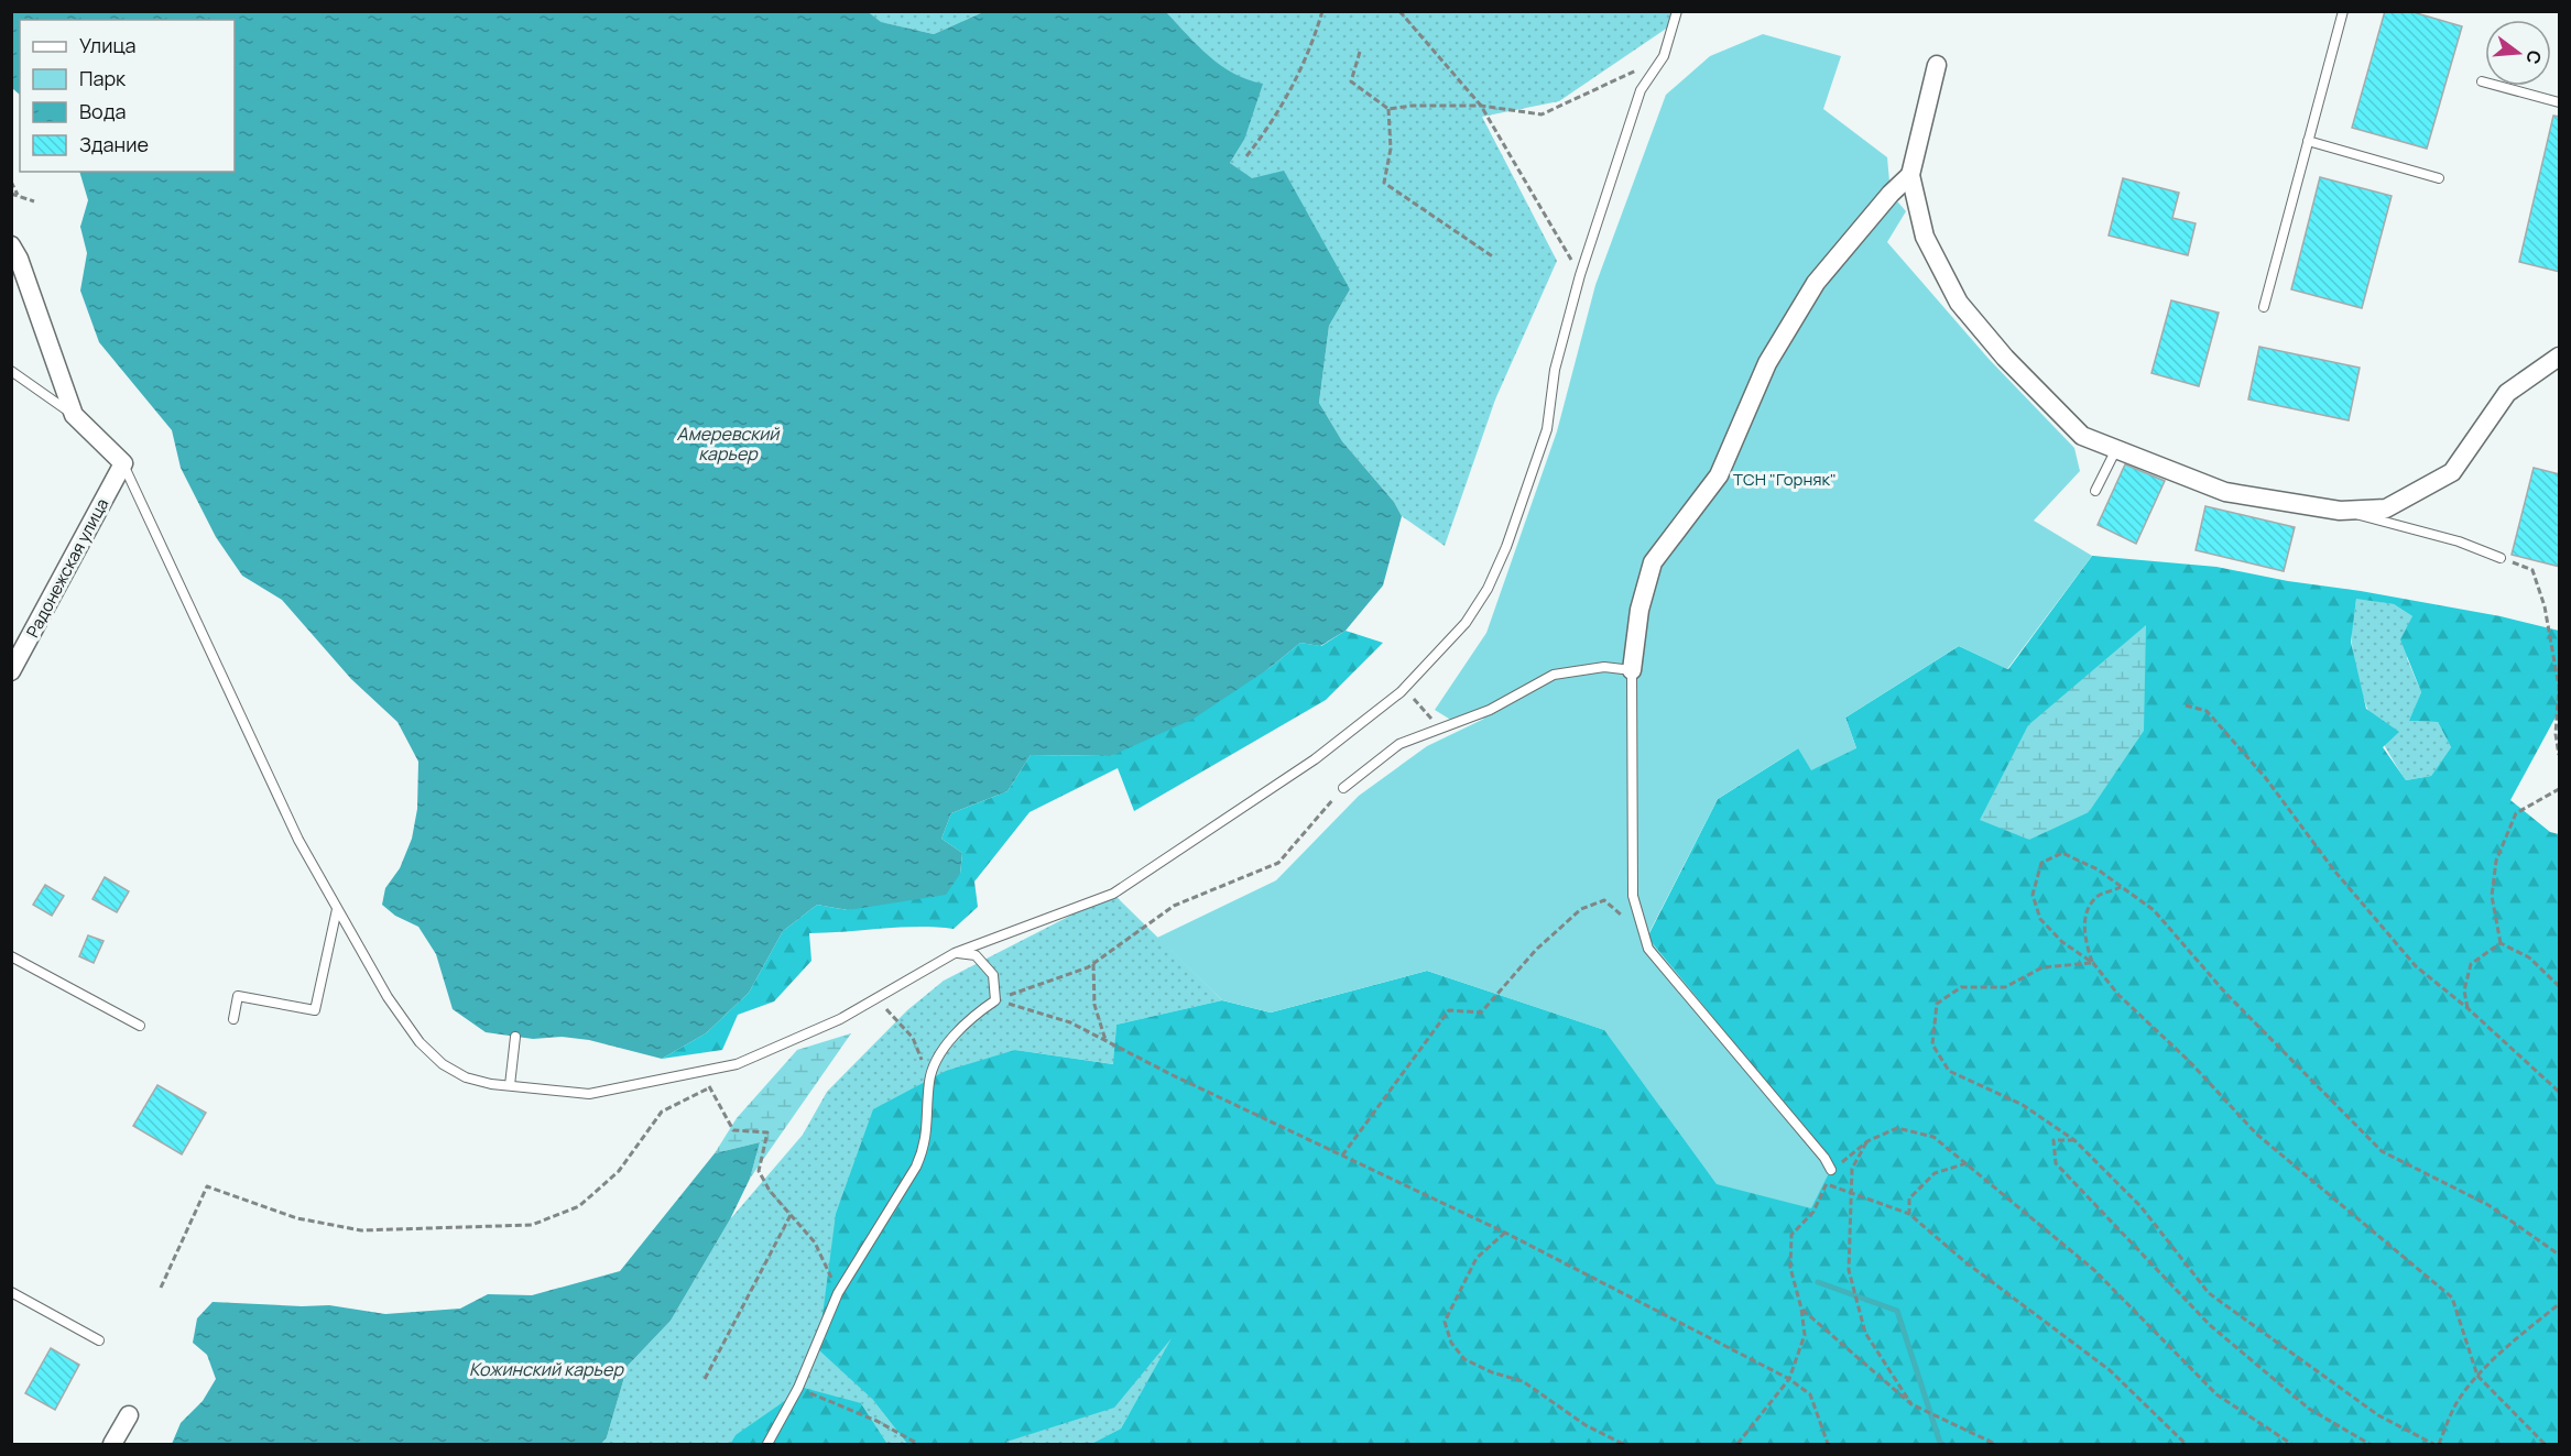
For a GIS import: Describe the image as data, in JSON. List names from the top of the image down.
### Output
{
  "streets": {
    "street": ["Радонежская улица"]
  },
  "water": ["Амеревский карьер", "Кожинский карьер"],
  "parks": ["ТСН \"Горняк\""],
  "legend": [
    "Улица",
    "Парк",
    "Вода",
    "Здание"
  ],
  "north": "right"
}
